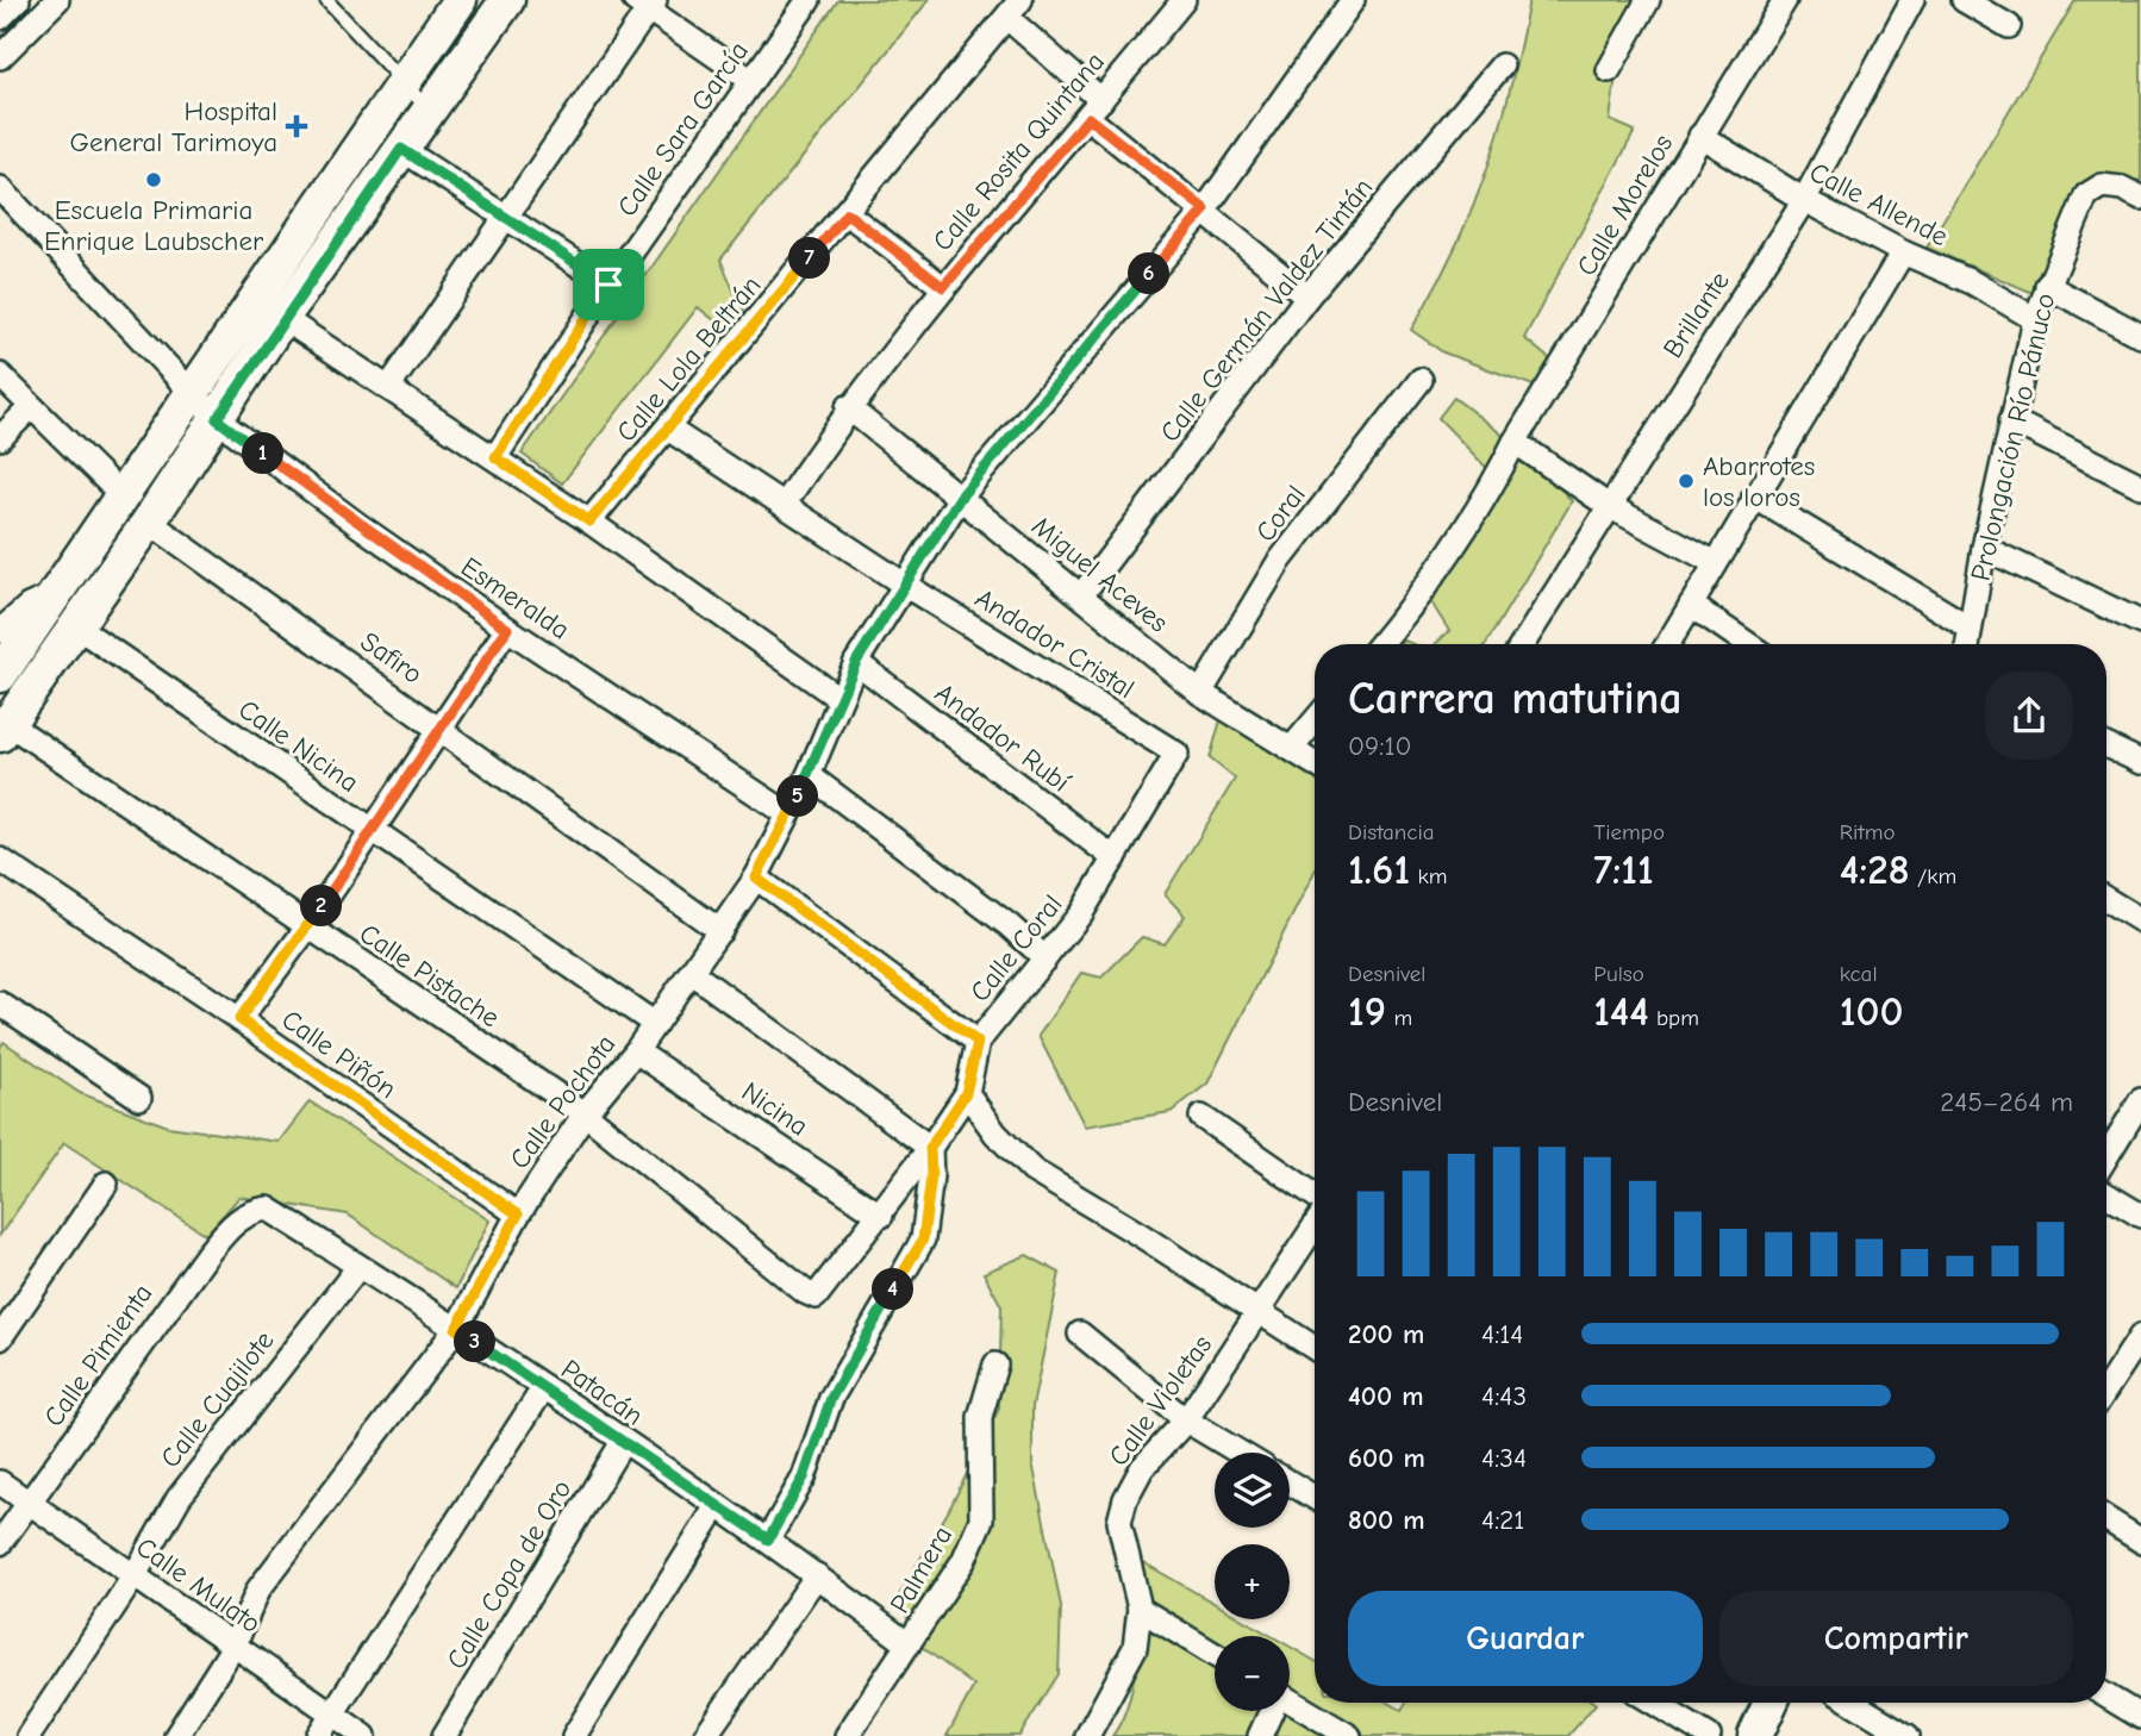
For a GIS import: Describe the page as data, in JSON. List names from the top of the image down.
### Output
{
  "streets": {
    "street": [
      "Calle Sara García",
      "Calle Rosita Quintana",
      "Calle Allende",
      "Calle Morelos",
      "Calle Germán Valdez Tintán",
      "Brillante",
      "Calle Lola Beltrán",
      "Prolongación Río Pánuco",
      "Coral",
      "Miguel Aceves",
      "Esmeralda",
      "Andador Cristal",
      "Safiro",
      "Andador Rubí",
      "Calle Nicina",
      "Calle Coral",
      "Calle Pistache",
      "Calle Piñón",
      "Calle Pochota",
      "Nicina",
      "Calle Pimienta",
      "Patacán",
      "Calle Cuajilote",
      "Calle Violetas",
      "Palmera",
      "Calle Copa de Oro",
      "Calle Mulato"
    ]
  },
  "crossings": [
    ["Calle Rosita Quintana", "Miguel Aceves"],
    ["Calle Rosita Quintana", "Andador Cristal"],
    ["Calle Allende", "Calle Morelos"],
    ["Calle Allende", "Brillante"],
    ["Calle Allende", "Prolongación Río Pánuco"],
    ["Calle Germán Valdez Tintán", "Miguel Aceves"],
    ["Calle Lola Beltrán", "Andador Cristal"],
    ["Coral", "Miguel Aceves"],
    ["Miguel Aceves", "Calle Pochota"],
    ["Esmeralda", "Calle Pochota"],
    ["Andador Cristal", "Calle Coral"],
    ["Andador Cristal", "Calle Pochota"],
    ["Safiro", "Calle Pochota"],
    ["Andador Rubí", "Calle Coral"],
    ["Andador Rubí", "Calle Pochota"],
    ["Calle Nicina", "Calle Pochota"],
    ["Calle Coral", "Calle Pistache"],
    ["Calle Coral", "Nicina"],
    ["Calle Pistache", "Calle Pochota"],
    ["Calle Piñón", "Calle Pochota"],
    ["Calle Pochota", "Nicina"],
    ["Calle Pochota", "Patacán"],
    ["Calle Pochota", "Calle Mulato"],
    ["Calle Pimienta", "Patacán"],
    ["Calle Pimienta", "Calle Mulato"],
    ["Patacán", "Calle Cuajilote"],
    ["Patacán", "Palmera"],
    ["Patacán", "Calle Copa de Oro"],
    ["Calle Cuajilote", "Calle Mulato"]
  ],
  "places": {
    "health": ["Hospital General Tarimoya"],
    "other": ["Escuela Primaria Enrique Laubscher", "Abarrotes los loros"]
  },
  "page": {
    "pins": [
      "7",
      "6",
      "1",
      "5",
      "2",
      "4",
      "3"
    ],
    "heading": ["Carrera matutina", "09:10"],
    "stats": [
      ["Distancia", "1.61 km"],
      ["Tiempo", "7:11"],
      ["Ritmo", "4:28 /km"],
      ["Desnivel", "19 m"],
      ["Pulso", "144 bpm"],
      ["kcal", "100"]
    ],
    "chart": ["Desnivel", "245–264 m"],
    "list": [
      {
        "name": "200 m",
        "note": "4:14"
      },
      {
        "name": "400 m",
        "note": "4:43"
      },
      {
        "name": "600 m",
        "note": "4:34"
      },
      {
        "name": "800 m",
        "note": "4:21"
      }
    ],
    "map_buttons": ["+", "−"],
    "buttons": ["Guardar", "Compartir"]
  }
}
